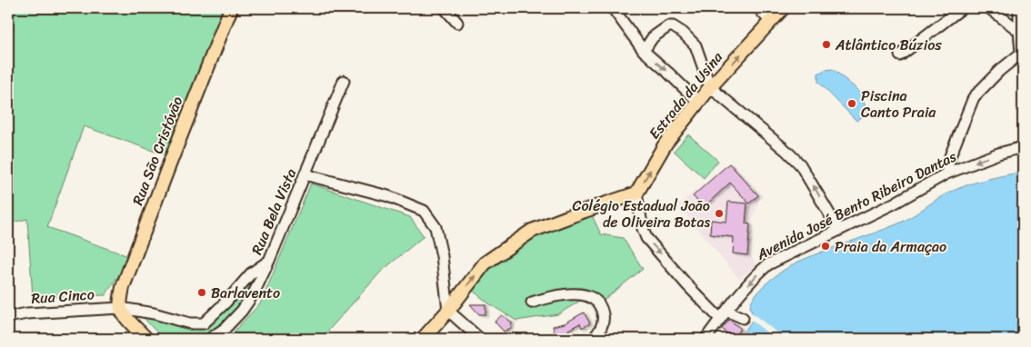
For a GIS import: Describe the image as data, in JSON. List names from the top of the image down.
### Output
{
  "streets": {
    "main road": ["Estrada da Usina", "Rua São Cristóvão"],
    "street": ["Avenida José Bento Ribeiro Dantas", "Rua Bela Vista", "Rua Cinco"]
  },
  "crossings": [
    ["Rua São Cristóvão", "Rua Cinco"],
    ["Rua Bela Vista", "Rua Cinco"]
  ],
  "one_way": ["Estrada da Usina", "Avenida José Bento Ribeiro Dantas"],
  "places": [
    "Atlântico Búzios",
    "Piscina Canto Praia",
    "Colégio Estadual João de Oliveira Botas",
    "Praia da Armaçao",
    "Barlavento"
  ]
}
